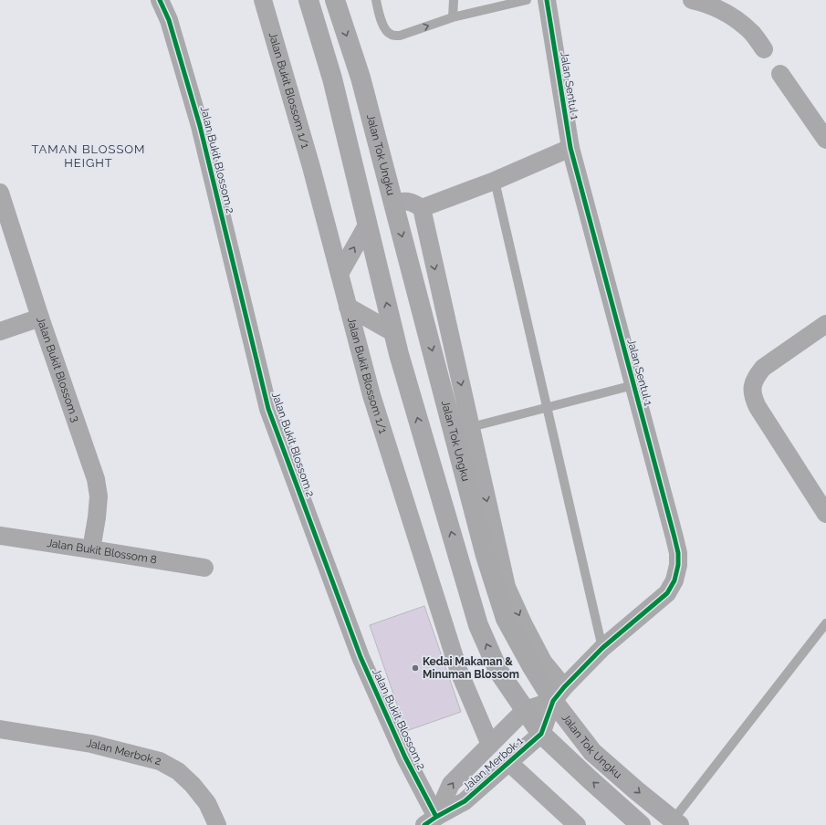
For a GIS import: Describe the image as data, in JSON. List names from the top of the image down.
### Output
{
  "streets": {
    "main road": ["Jalan Tok Ungku"],
    "street": [
      "Jalan Sentul 1",
      "Jalan Bukit Blossom 1/1",
      "Jalan Bukit Blossom 2",
      "Jalan Bukit Blossom 3",
      "Jalan Bukit Blossom 8",
      "Jalan Merbok 2",
      "Jalan Merbok 1"
    ]
  },
  "crossings": [
    ["Jalan Sentul 1", "Jalan Tok Ungku"],
    ["Jalan Sentul 1", "Jalan Merbok 1"],
    ["Jalan Bukit Blossom 1/1", "Jalan Merbok 1"],
    ["Jalan Tok Ungku", "Jalan Merbok 1"],
    ["Jalan Bukit Blossom 2", "Jalan Merbok 1"],
    ["Jalan Bukit Blossom 3", "Jalan Bukit Blossom 8"]
  ],
  "districts": ["TAMAN BLOSSOM HEIGHT"],
  "places": ["Kedai Makanan & Minuman Blossom"]
}
